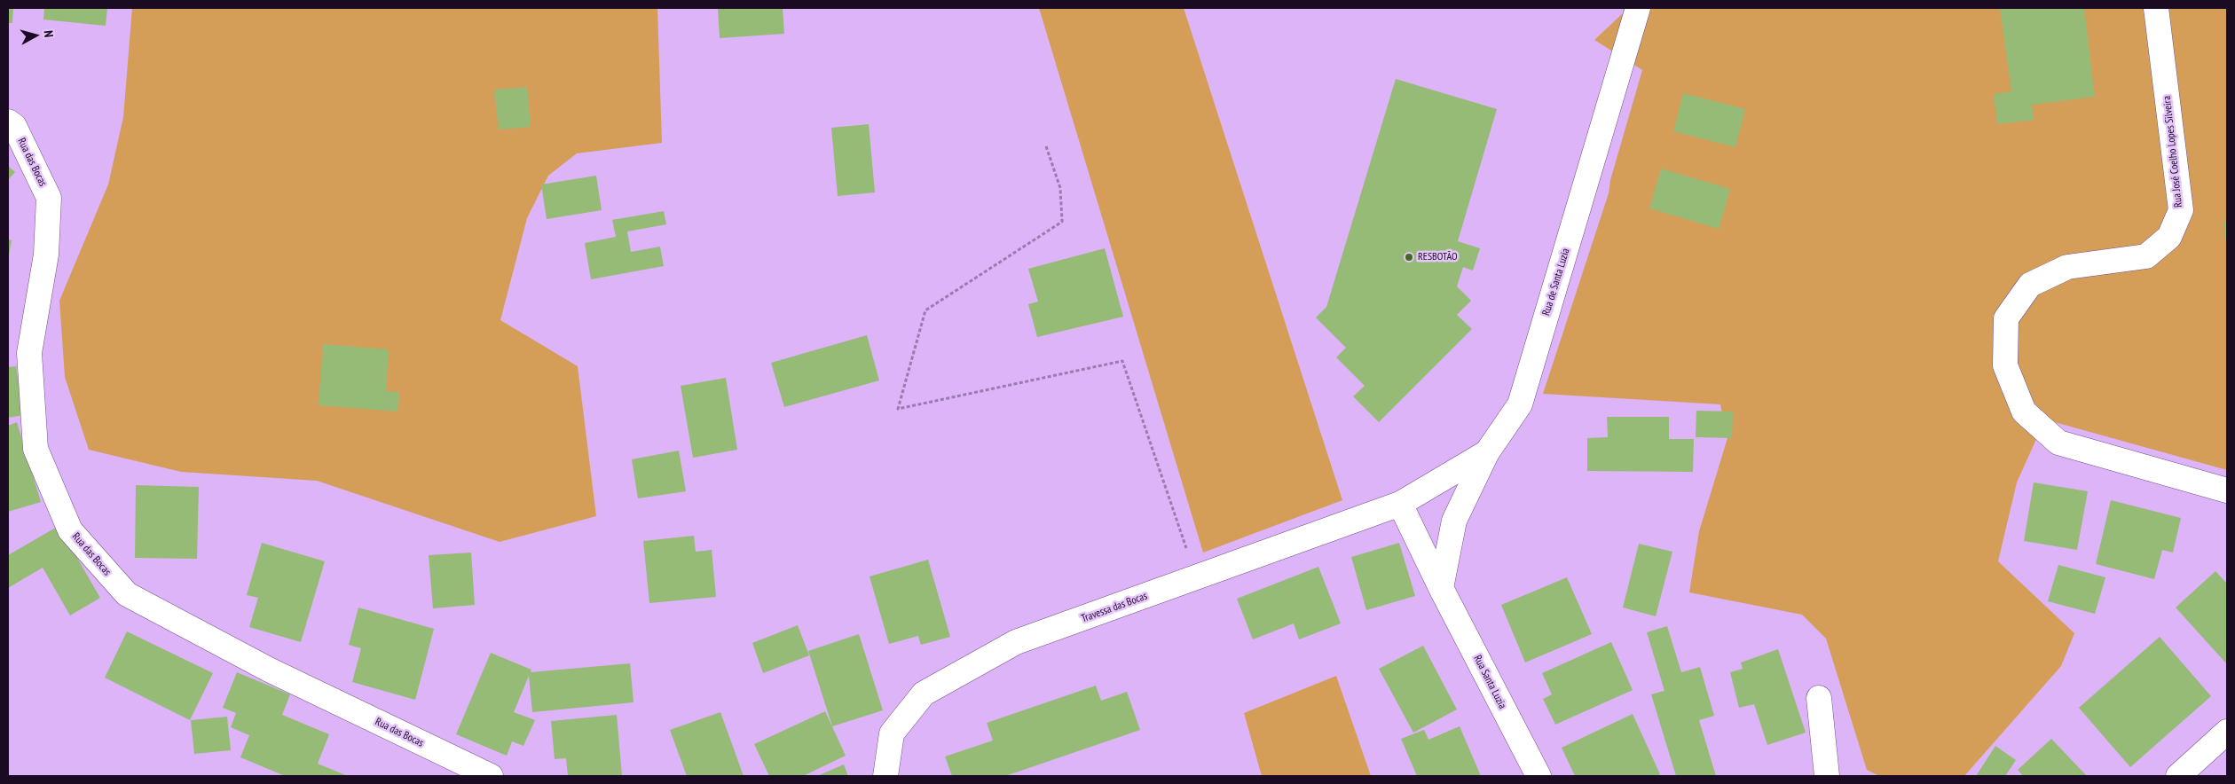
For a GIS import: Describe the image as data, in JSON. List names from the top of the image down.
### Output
{
  "streets": {
    "street": [
      "Rua José Coelho Lopes Silveira",
      "Rua das Bocas",
      "Rua de Santa Luzia",
      "Travessa das Bocas",
      "Rua Santa Luzia"
    ]
  },
  "crossings": [
    ["Rua de Santa Luzia", "Travessa das Bocas"],
    ["Rua de Santa Luzia", "Rua Santa Luzia"],
    ["Travessa das Bocas", "Rua Santa Luzia"]
  ],
  "places": ["RESBOTÃO"],
  "north": "right"
}
